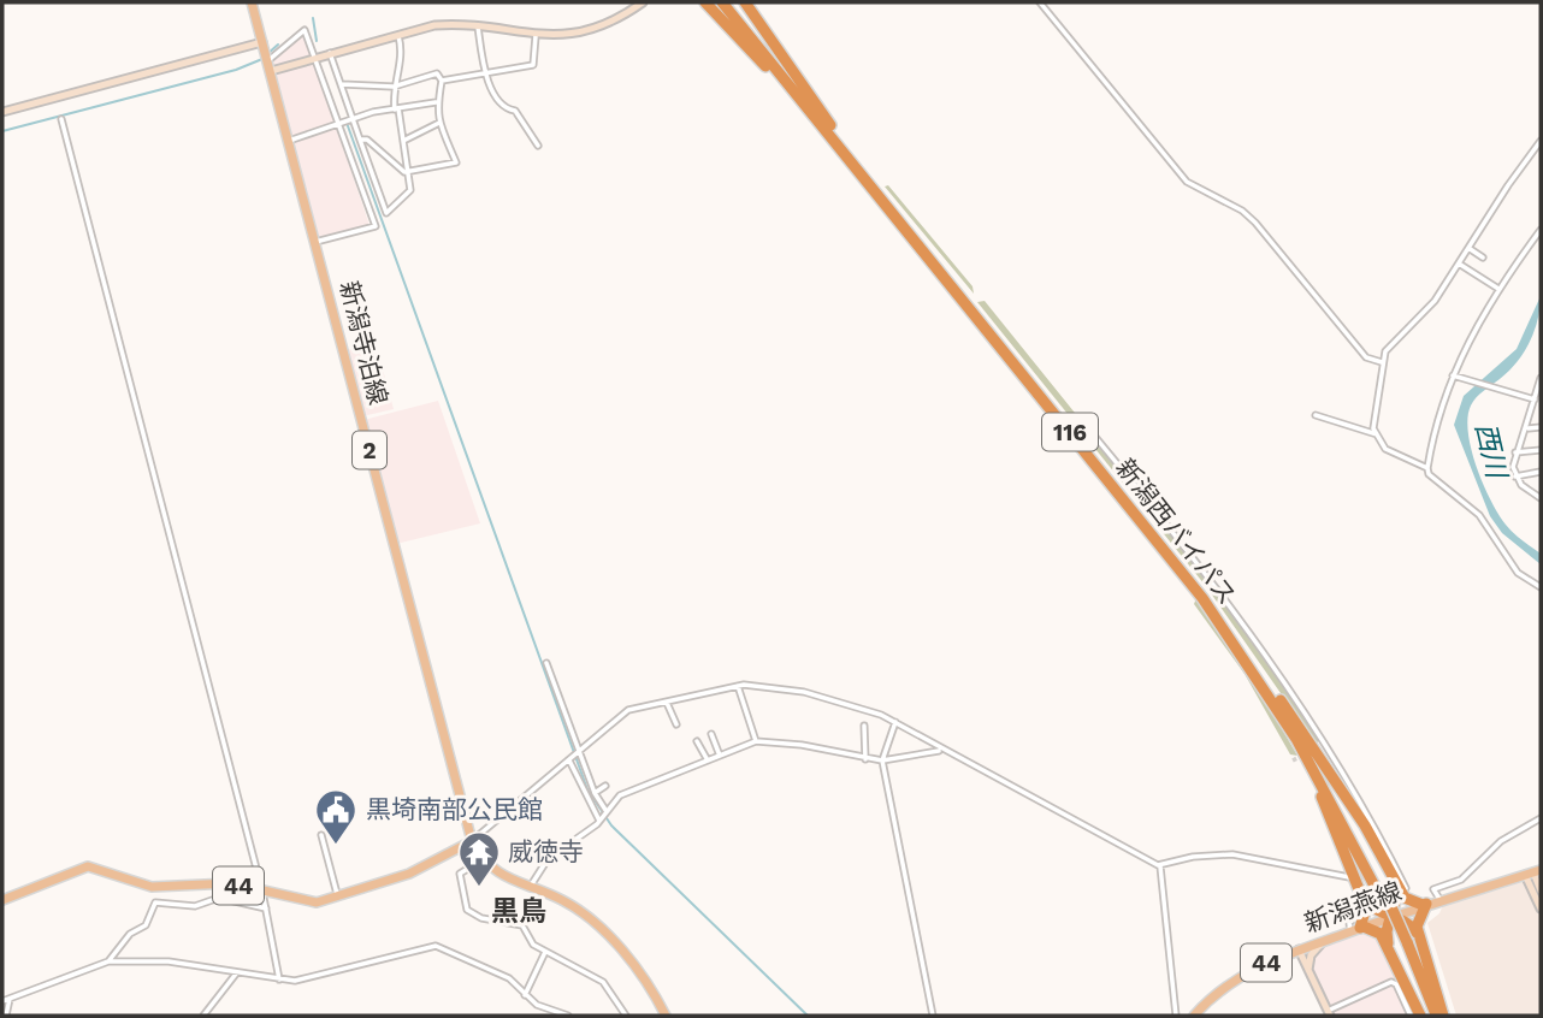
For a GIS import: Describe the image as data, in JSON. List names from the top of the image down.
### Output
{
  "streets": {
    "highway": ["116", "新潟西バイパス"],
    "main road": [
      "新潟寺泊線",
      "2",
      "44",
      "新潟燕線"
    ]
  },
  "crossings": [
    ["新潟寺泊線", "2"],
    ["新潟寺泊線", "44"],
    ["2", "44"]
  ],
  "districts": ["黒鳥"],
  "water": ["西川"],
  "places": {
    "public building": ["黒埼南部公民館"],
    "temple": ["威徳寺"]
  }
}
